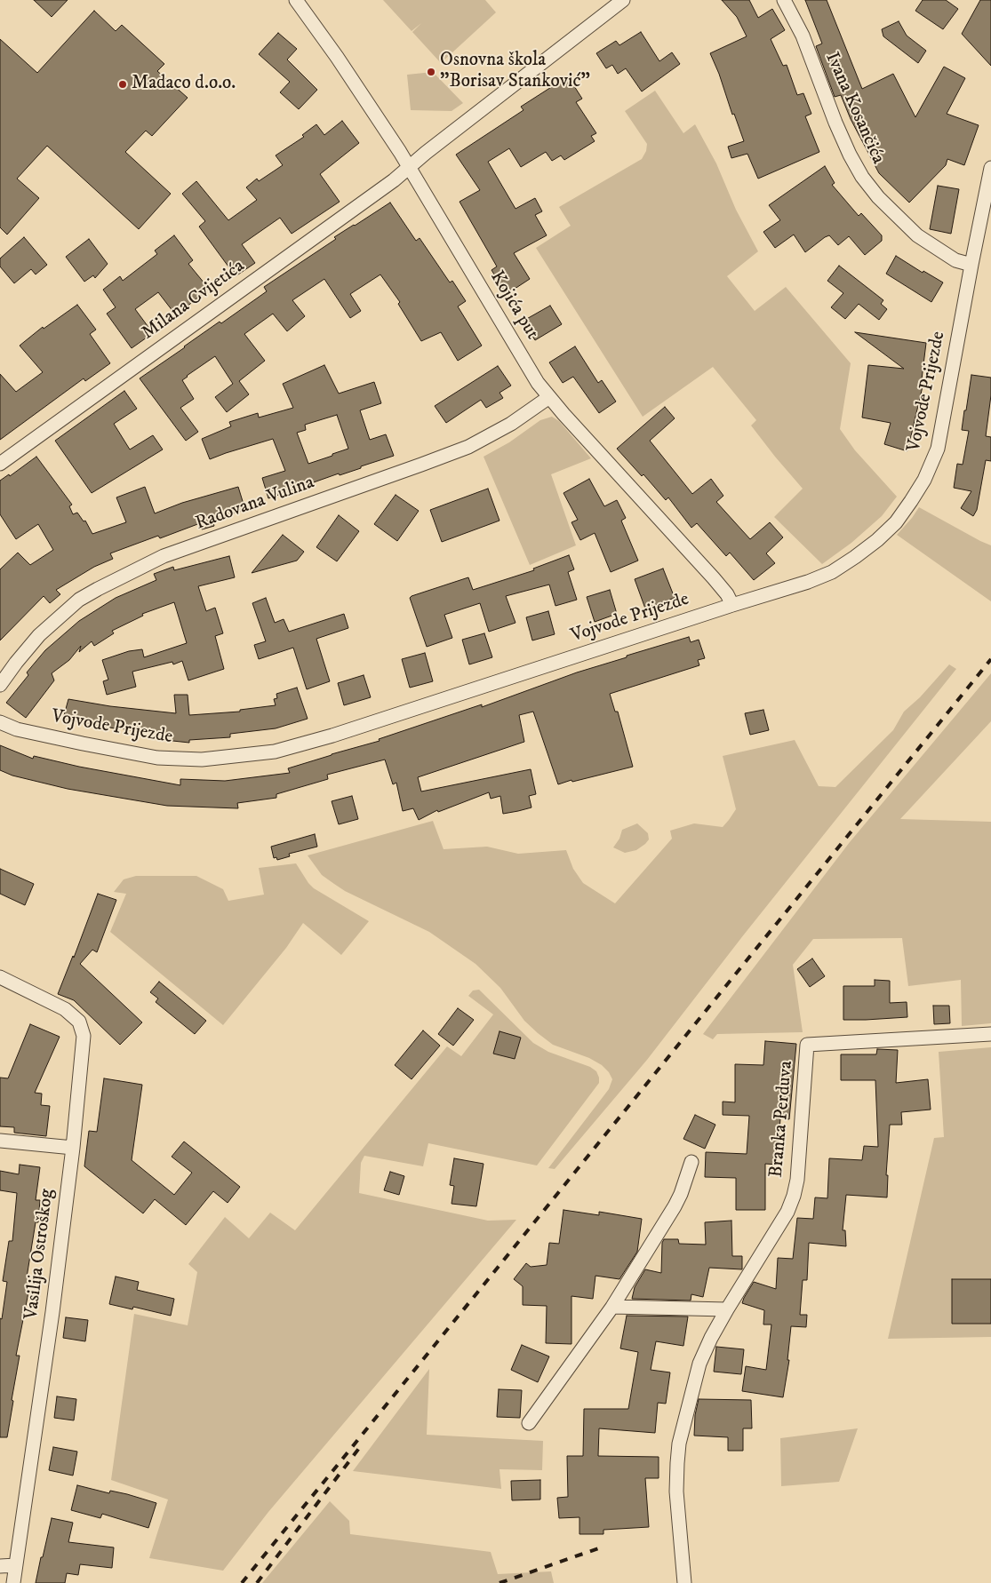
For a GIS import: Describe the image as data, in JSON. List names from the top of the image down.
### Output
{
  "streets": {
    "street": [
      "Ivana Kosančića",
      "Milana Cvijetića",
      "Kojića put",
      "Vojvode Prijezde",
      "Radovana Vulina",
      "Branka Perduva",
      "Vasilija Ostroškog"
    ]
  },
  "crossings": [
    ["Ivana Kosančića", "Vojvode Prijezde"],
    ["Milana Cvijetića", "Kojića put"],
    ["Kojića put", "Vojvode Prijezde"],
    ["Kojića put", "Radovana Vulina"]
  ],
  "places": ["Osnovna škola \"Borisav Stanković\"", "Madaco d.o.o."]
}
